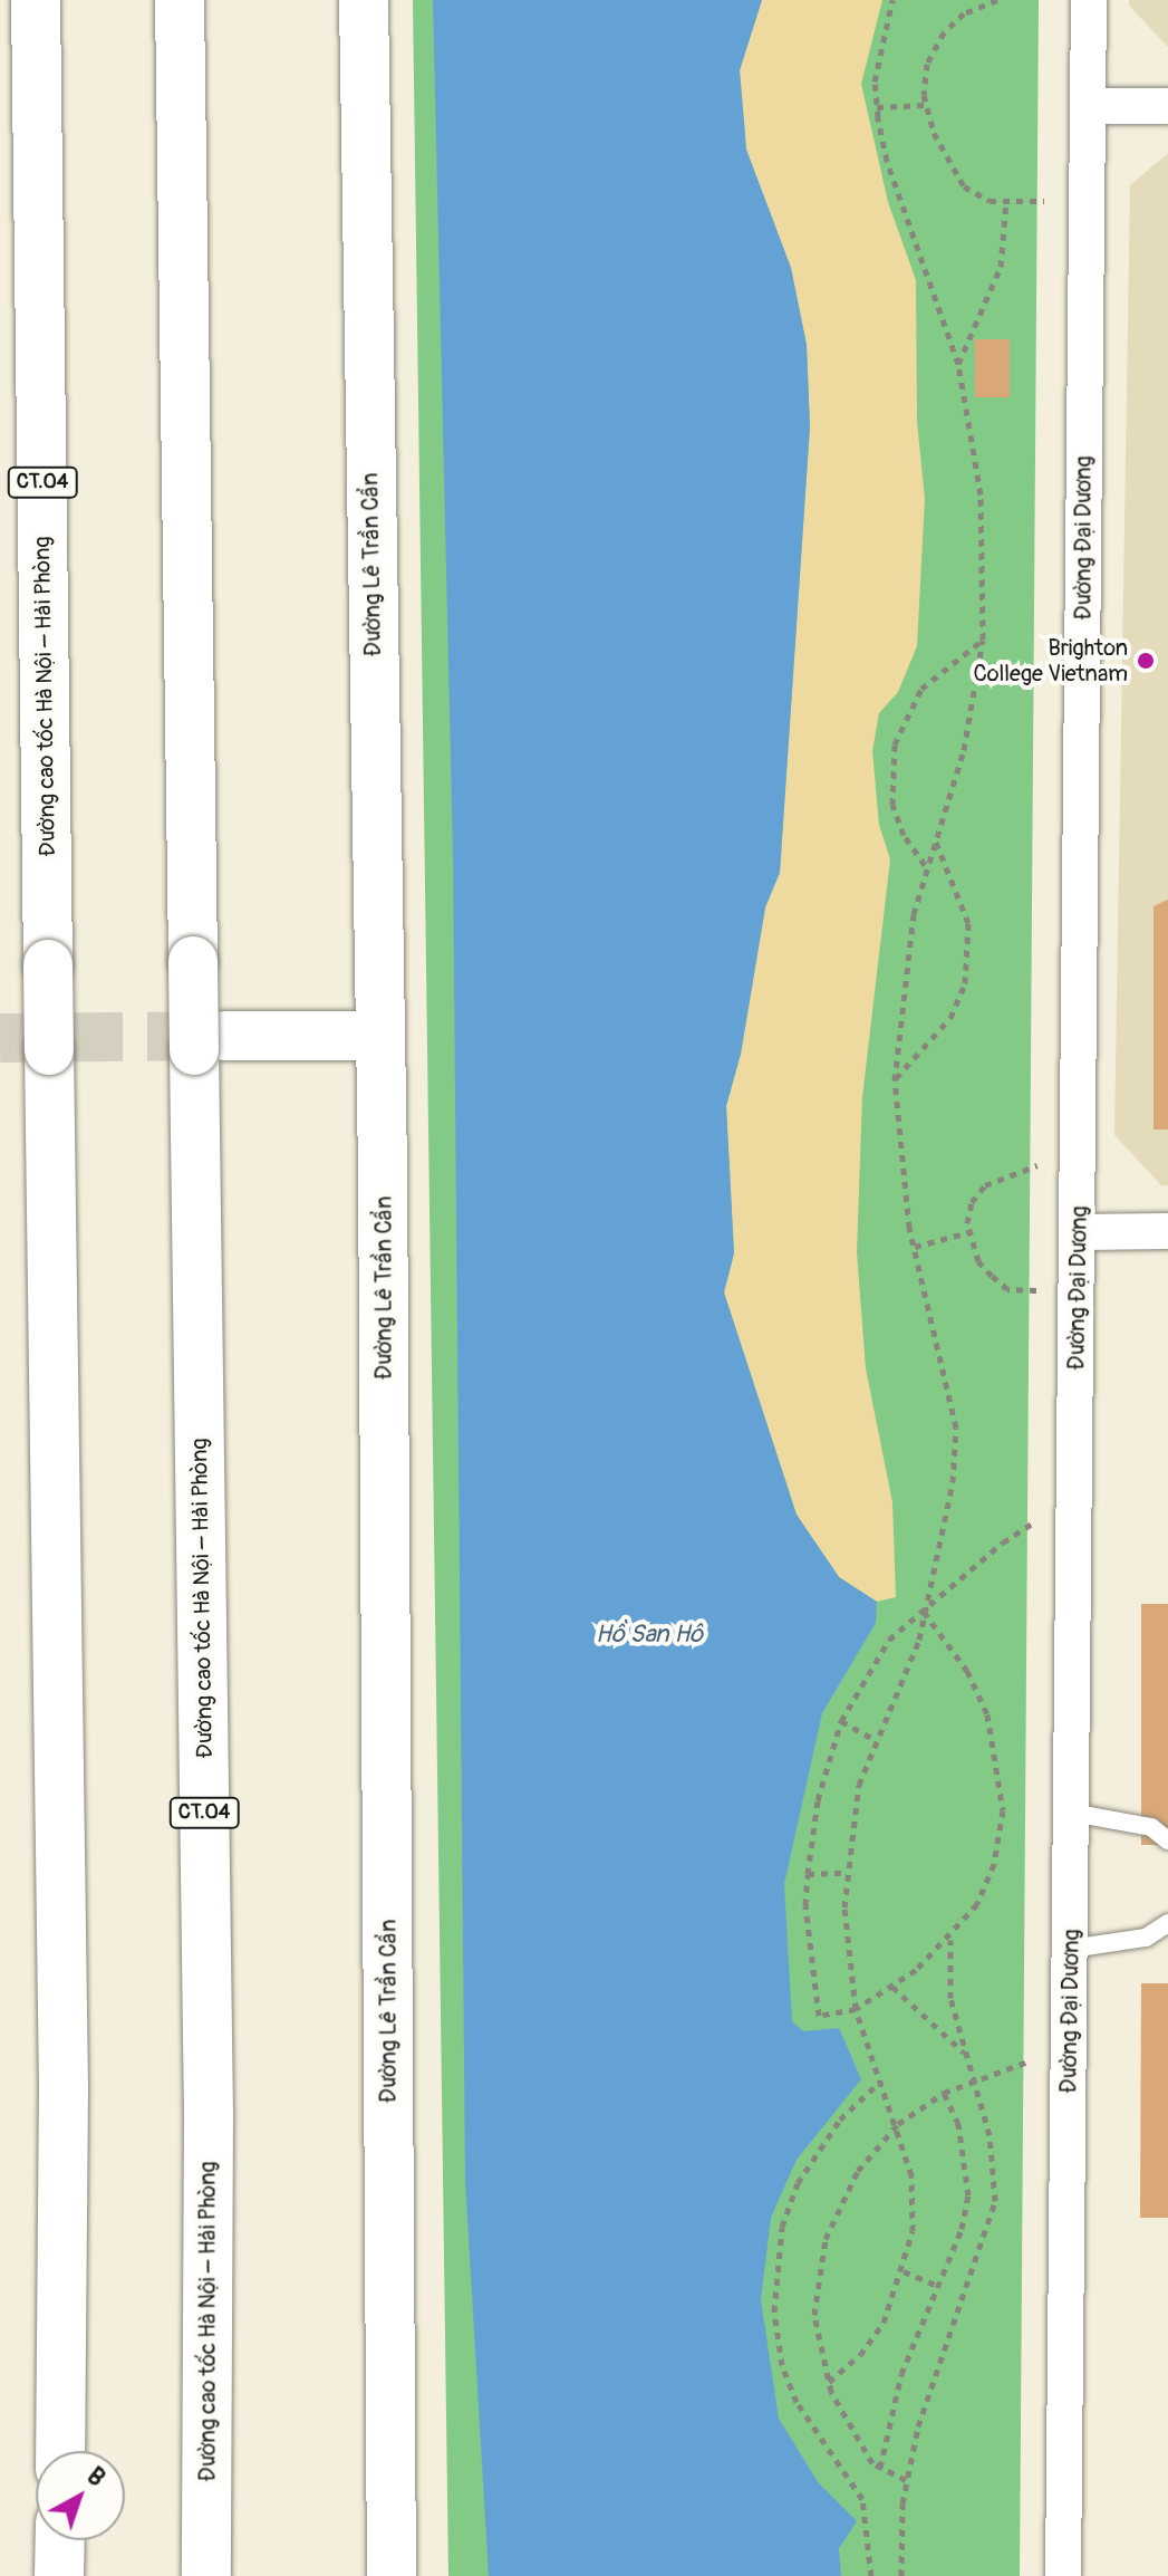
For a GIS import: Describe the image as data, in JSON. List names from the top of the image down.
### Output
{
  "streets": {
    "main road": ["CT.04", "Đường Lê Trần Cẩn", "Đường cao tốc Hà Nội – Hải Phòng"],
    "street": ["Đường Đại Dương"]
  },
  "crossings": [
    ["CT.04", "Đường cao tốc Hà Nội – Hải Phòng"]
  ],
  "water": ["Hồ San Hô"],
  "places": ["Brighton College Vietnam"],
  "north": "top right"
}
